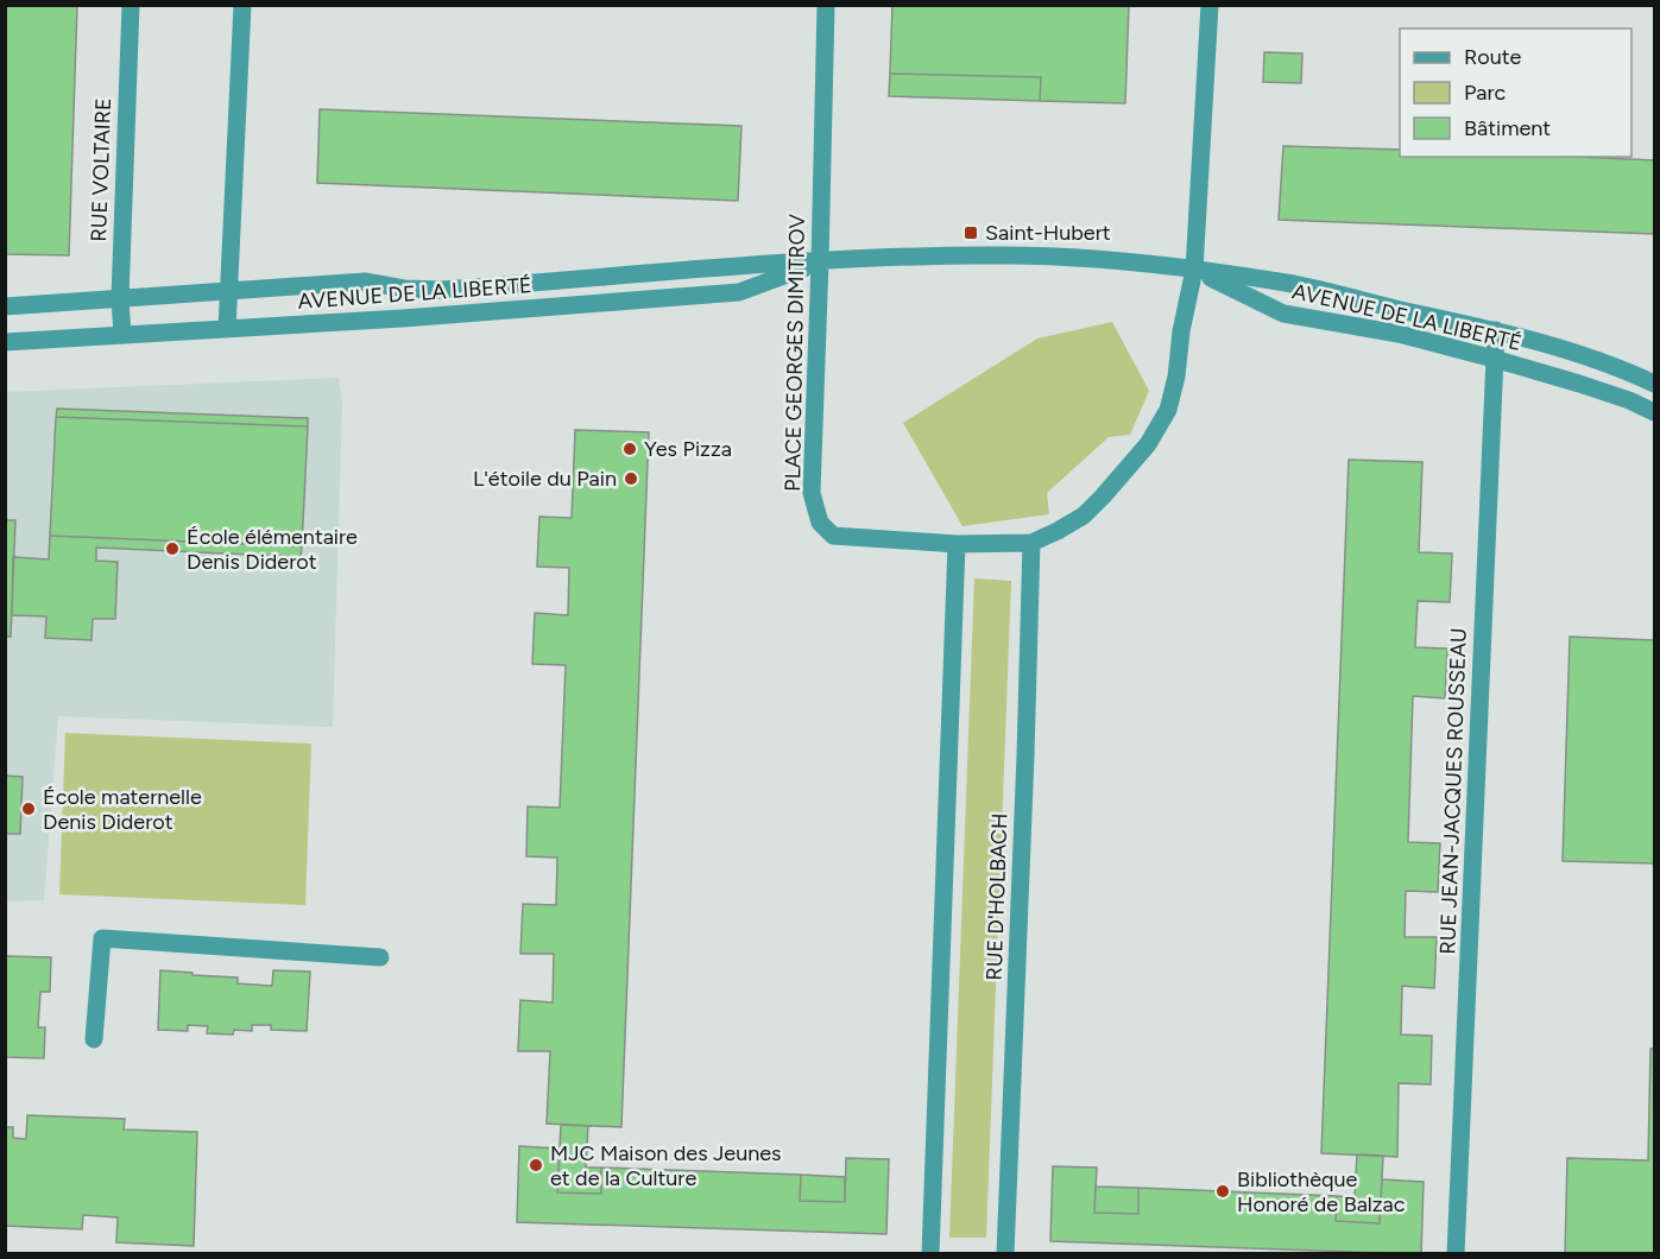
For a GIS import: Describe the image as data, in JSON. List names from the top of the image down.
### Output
{
  "streets": {
    "street": [
      "RUE VOLTAIRE",
      "AVENUE DE LA LIBERTÉ",
      "PLACE GEORGES DIMITROV",
      "RUE JEAN-JACQUES ROUSSEAU",
      "RUE D'HOLBACH"
    ]
  },
  "crossings": [
    ["RUE VOLTAIRE", "AVENUE DE LA LIBERTÉ"],
    ["AVENUE DE LA LIBERTÉ", "PLACE GEORGES DIMITROV"],
    ["AVENUE DE LA LIBERTÉ", "RUE JEAN-JACQUES ROUSSEAU"],
    ["PLACE GEORGES DIMITROV", "RUE D'HOLBACH"]
  ],
  "places": {
    "transit": ["Saint-Hubert"],
    "other": [
      "Yes Pizza",
      "L'étoile du Pain",
      "École élémentaire Denis Diderot",
      "École maternelle Denis Diderot",
      "MJC Maison des Jeunes et de la Culture",
      "Bibliothèque Honoré de Balzac"
    ]
  },
  "legend": ["Route", "Parc", "Bâtiment"]
}
